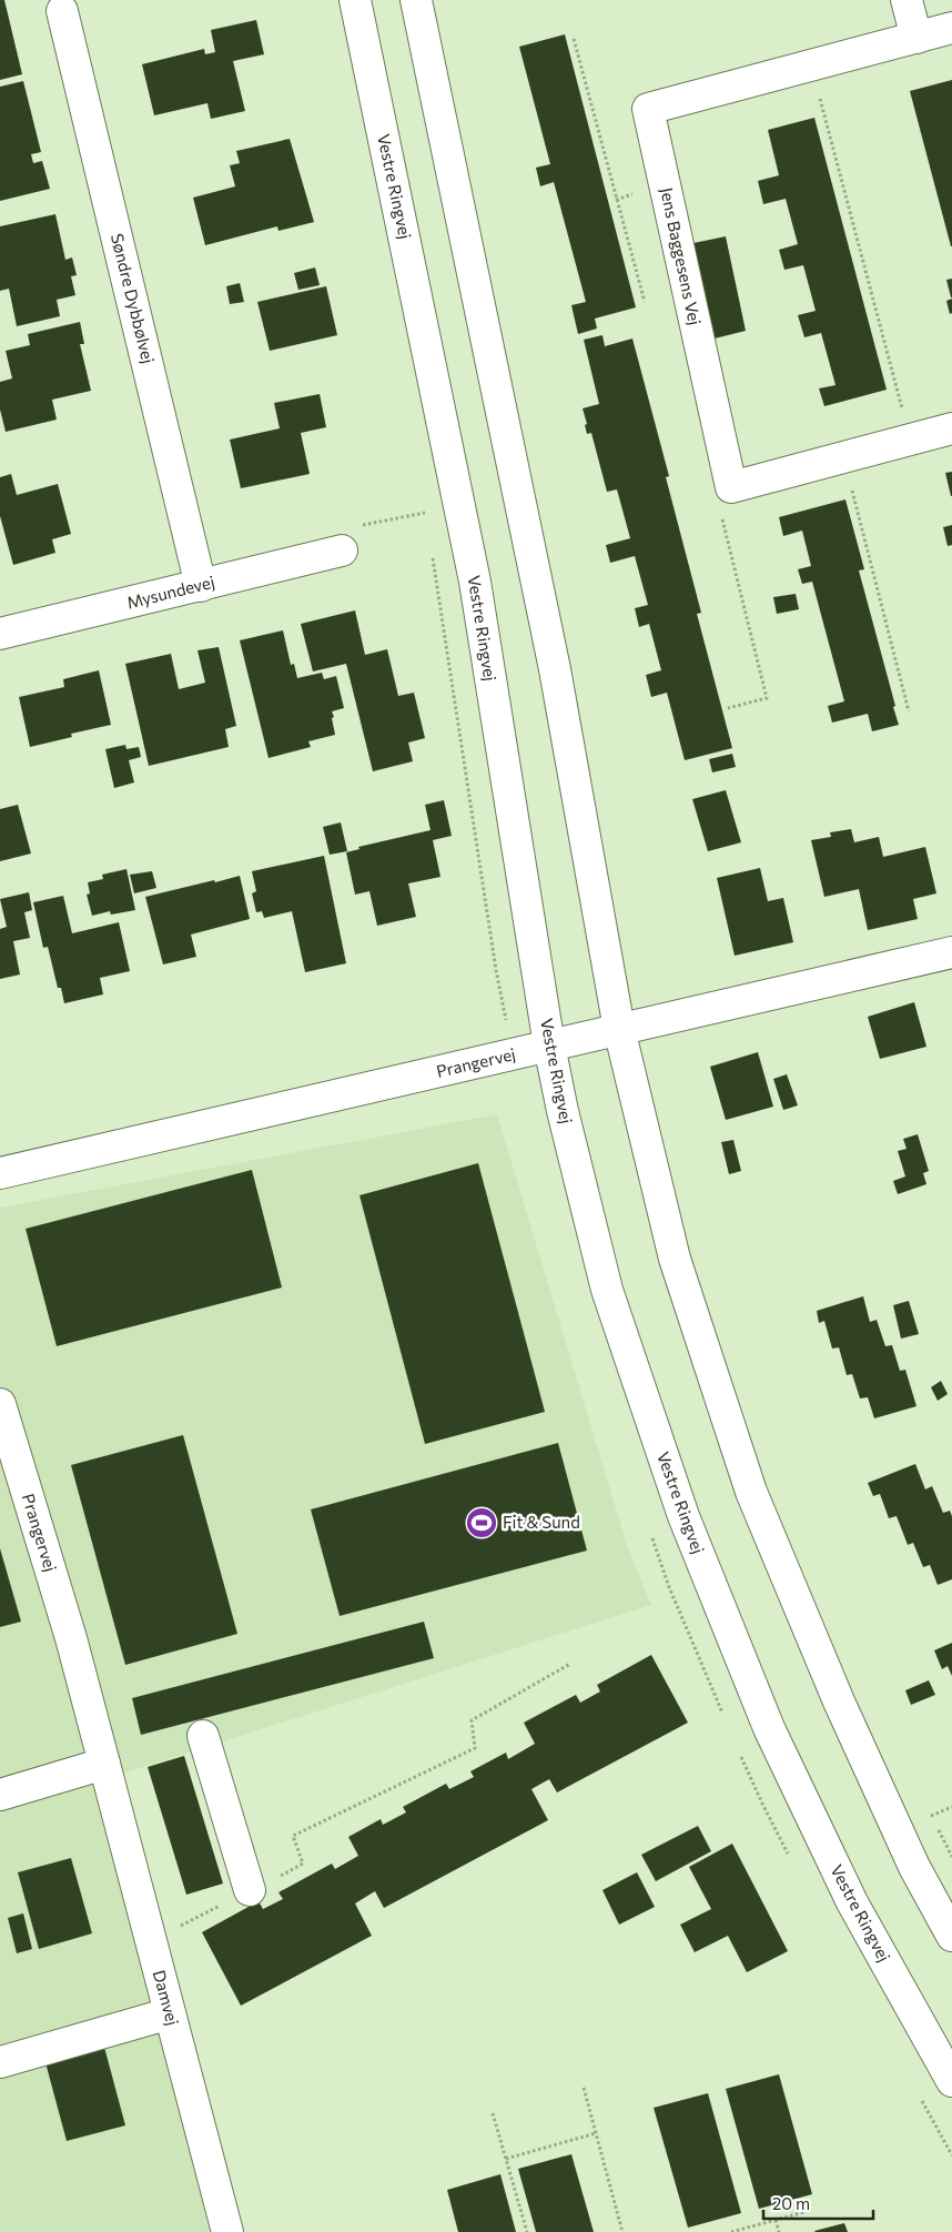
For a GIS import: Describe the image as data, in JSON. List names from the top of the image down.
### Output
{
  "streets": {
    "main road": [
      "Vestre Ringvej",
      "Jens Baggesens Vej",
      "Søndre Dybbølvej",
      "Mysundevej",
      "Prangervej",
      "Damvej"
    ]
  },
  "crossings": [
    ["Vestre Ringvej", "Prangervej"],
    ["Søndre Dybbølvej", "Mysundevej"],
    ["Prangervej", "Damvej"]
  ],
  "places": {
    "sports": ["Fit & Sund"]
  },
  "scale_bar": "20 m"
}
